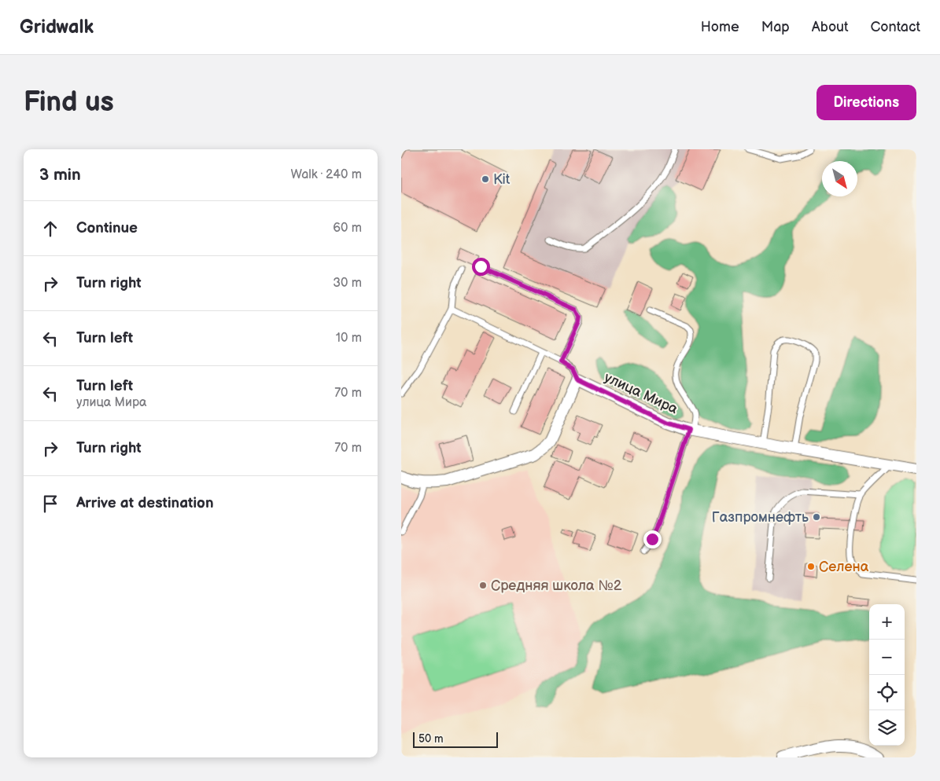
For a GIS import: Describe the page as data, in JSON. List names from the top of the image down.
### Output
{
  "streets": {
    "street": ["улица Мира"]
  },
  "places": [
    "Kit",
    "Газпромнефть",
    "Селена",
    "Средняя школа №2"
  ],
  "scale_bar": "50 m",
  "north": "bottom right",
  "page": {
    "header": "Gridwalk",
    "nav": [
      "Home",
      "Map",
      "About",
      "Contact"
    ],
    "buttons": "Directions",
    "title": "Find us",
    "heading": ["3 min", "Walk · 240 m"],
    "list": [
      ["Continue", "60 m"],
      ["Turn right", "30 m"],
      ["Turn left", "10 m"],
      ["Turn left", "улица Мира", "70 m"],
      ["Turn right", "70 m"],
      "Arrive at destination"
    ],
    "map_buttons": ["+", "−"],
    "scale": "50 m"
  }
}
